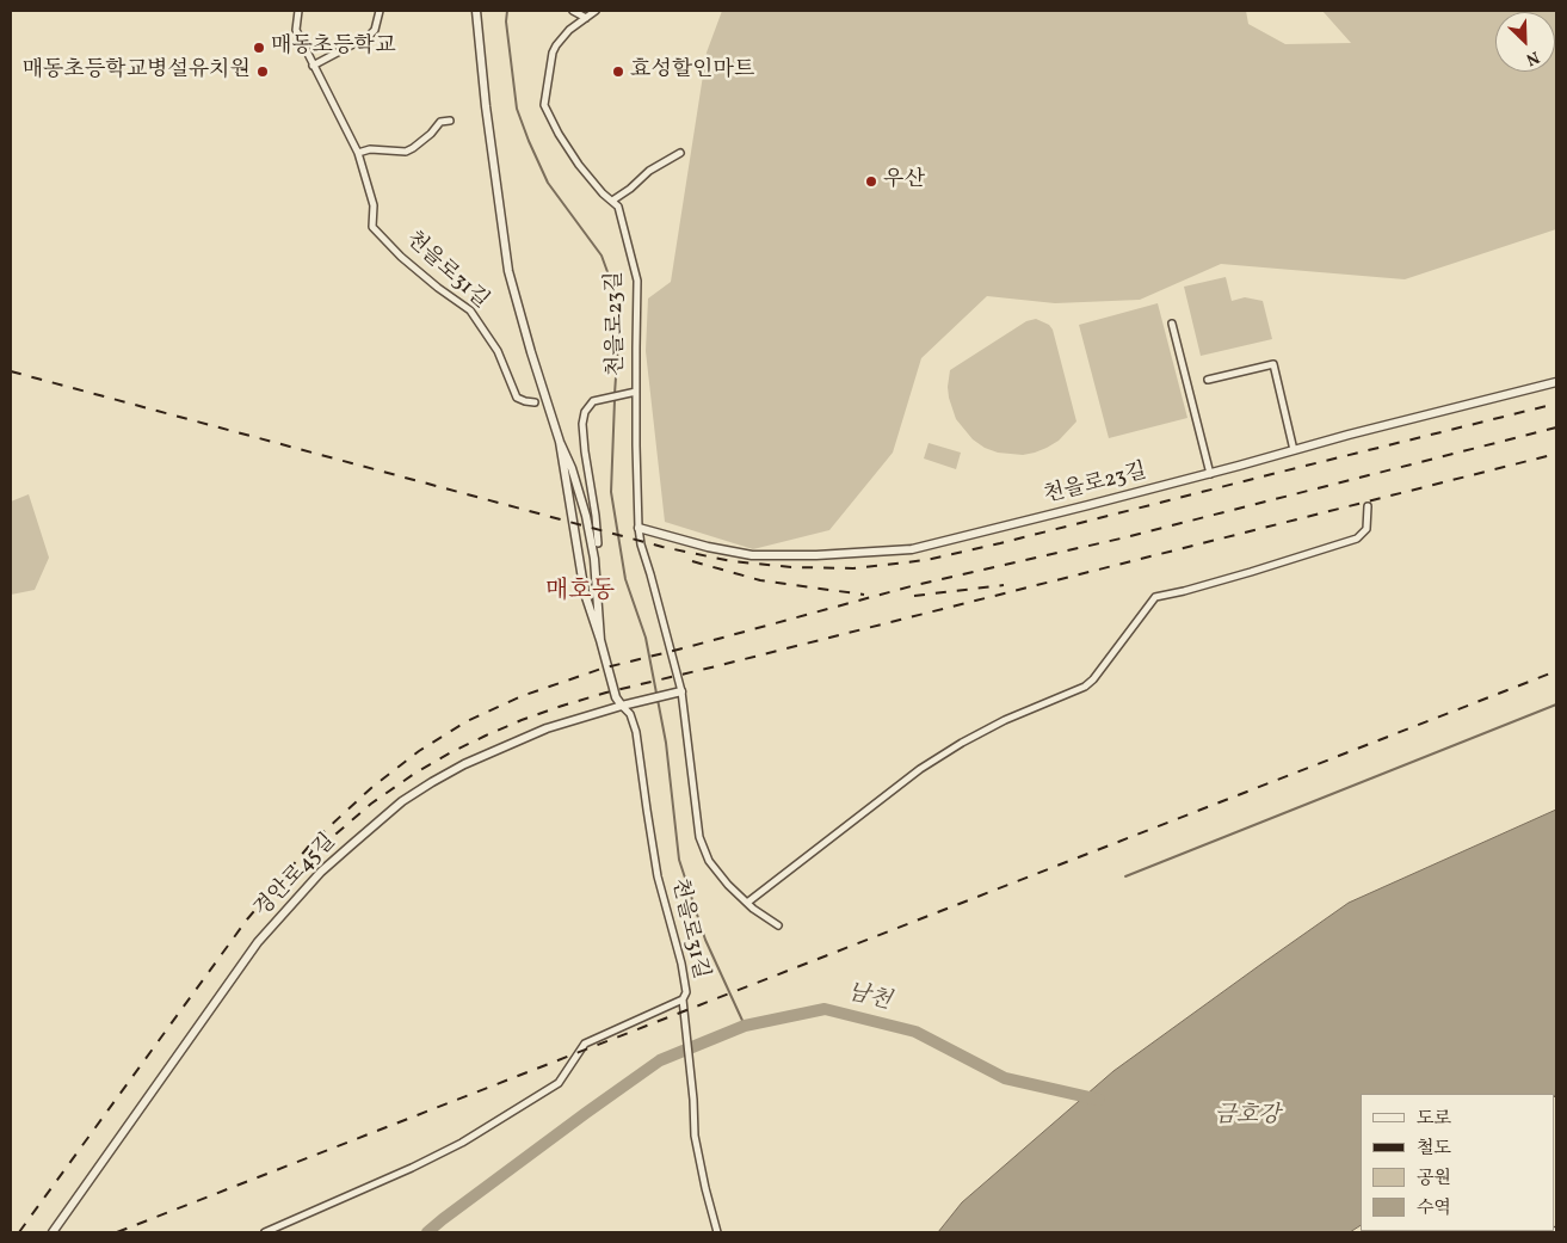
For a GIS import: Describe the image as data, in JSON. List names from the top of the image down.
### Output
{
  "streets": {
    "street": ["천을로31길", "천을로23길", "경안로45길"]
  },
  "crossings": [
    ["천을로31길", "경안로45길"],
    ["천을로23길", "경안로45길"]
  ],
  "districts": ["매호동"],
  "water": ["남천", "금호강"],
  "places": [
    "매동초등학교",
    "매동초등학교병설유치원",
    "효성할인마트",
    "우산"
  ],
  "legend": [
    "도로",
    "철도",
    "공원",
    "수역"
  ],
  "north": "bottom right"
}
